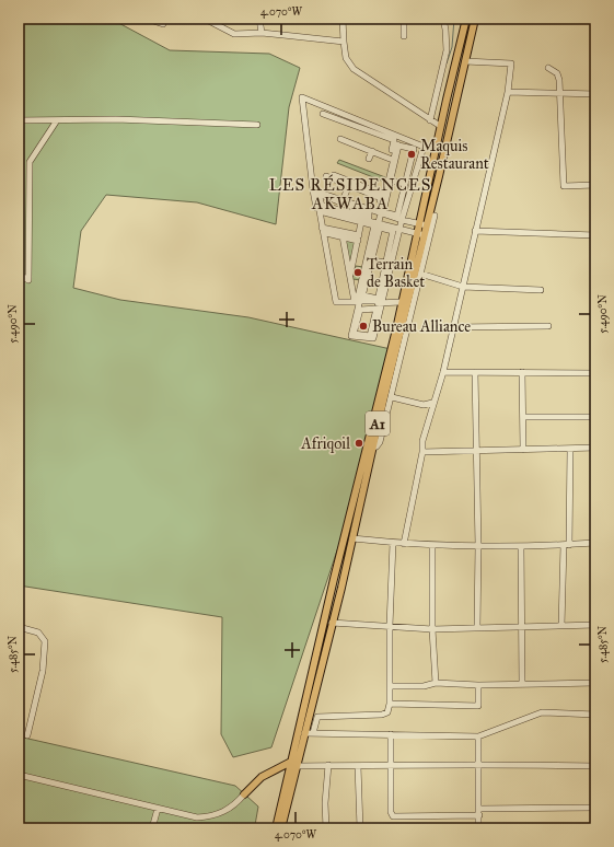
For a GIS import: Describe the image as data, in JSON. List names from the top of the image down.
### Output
{
  "streets": {
    "main road": ["A1"]
  },
  "districts": ["LES RÉSIDENCES AKWABA"],
  "places": [
    "Maquis Restaurant",
    "Terrain de Basket",
    "Bureau Alliance",
    "Afriqoil"
  ],
  "coordinates": ["4.070°W", "5.490°N", "5.485°N"]
}
